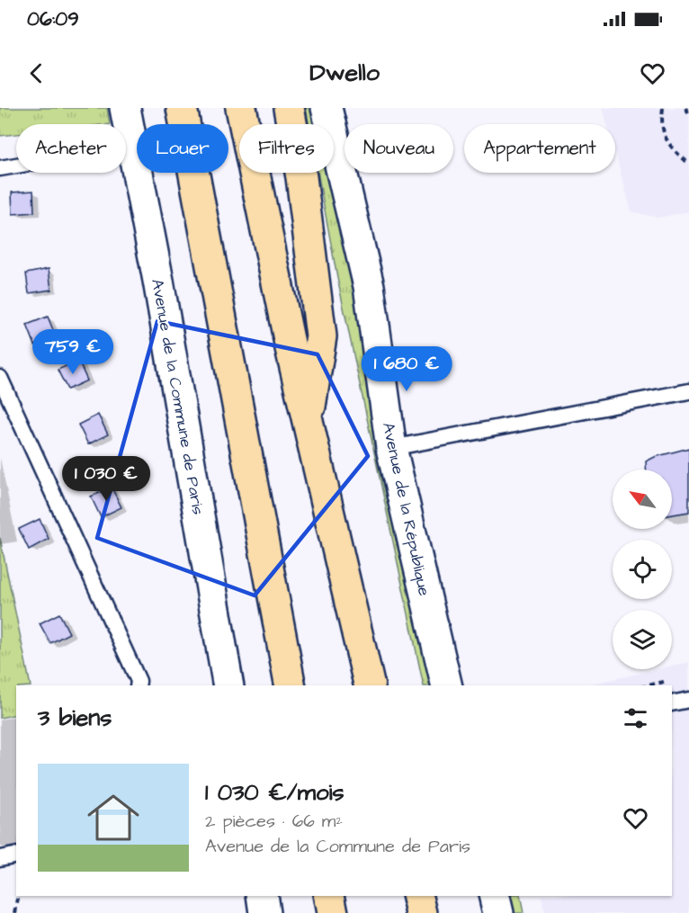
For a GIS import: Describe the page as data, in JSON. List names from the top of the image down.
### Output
{
  "streets": {
    "main road": ["Avenue de la Commune de Paris", "Avenue de la République"]
  },
  "north": "top left",
  "page": {
    "status": "06:09",
    "header": "Dwello",
    "chip": [
      "Acheter",
      "Louer",
      "Filtres",
      "Nouveau",
      "Appartement"
    ],
    "price": ["759 €", "1 680 €", "1 030 €"],
    "heading": "3 biens",
    "list": [
      {
        "name": "1 030 €/mois",
        "note": "2 pièces · 66 m² · Avenue de la Commune de Paris"
      }
    ]
  }
}
